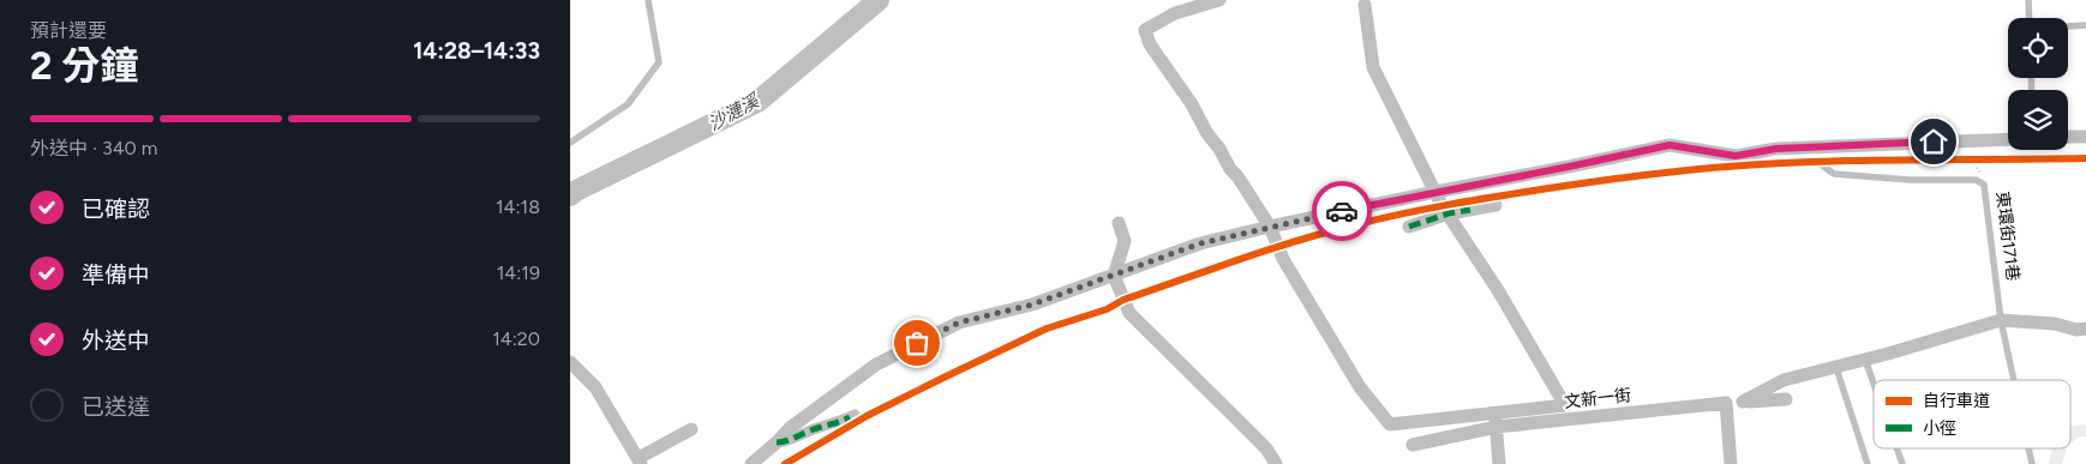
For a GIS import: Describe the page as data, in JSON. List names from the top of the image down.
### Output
{
  "streets": {
    "street": ["文新一街"],
    "lane": ["東環街171巷"]
  },
  "water": ["沙漣溪"],
  "legend": ["自行車道", "小徑"],
  "page": {
    "heading": ["2 分鐘", "預計還要", "14:28–14:33"],
    "bar": "外送中 · 340 m",
    "list": [
      ["已確認", "14:18"],
      ["準備中", "14:19"],
      ["外送中", "14:20"],
      "已送達"
    ]
  }
}
